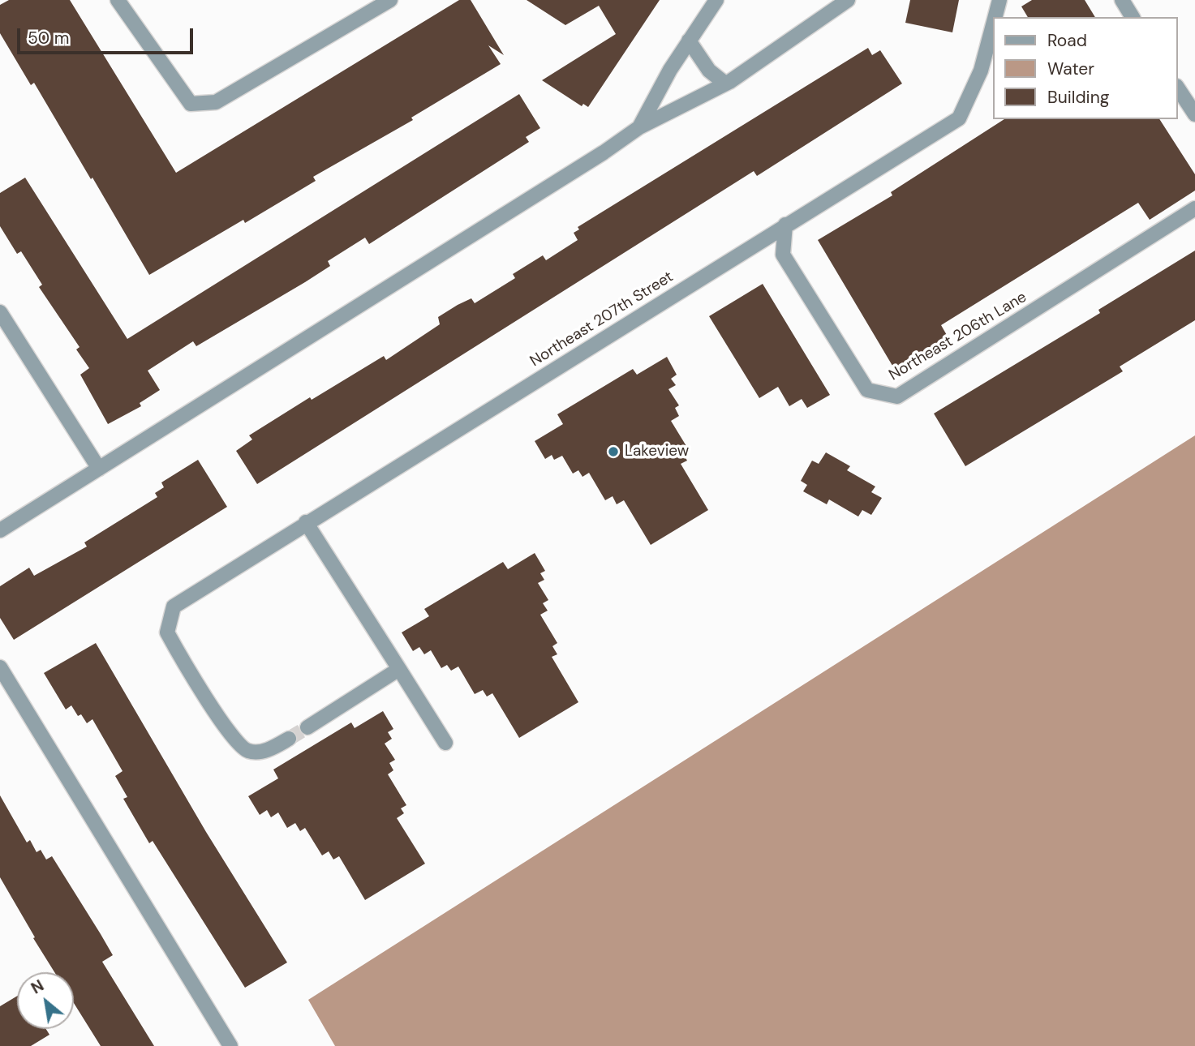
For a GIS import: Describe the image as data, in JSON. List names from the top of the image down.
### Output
{
  "streets": {
    "street": ["Northeast 207th Street", "Northeast 206th Lane"]
  },
  "crossings": [
    ["Northeast 207th Street", "Northeast 206th Lane"]
  ],
  "places": ["Lakeview"],
  "legend": ["Road", "Water", "Building"],
  "scale_bar": "50 m",
  "north": "top left"
}
